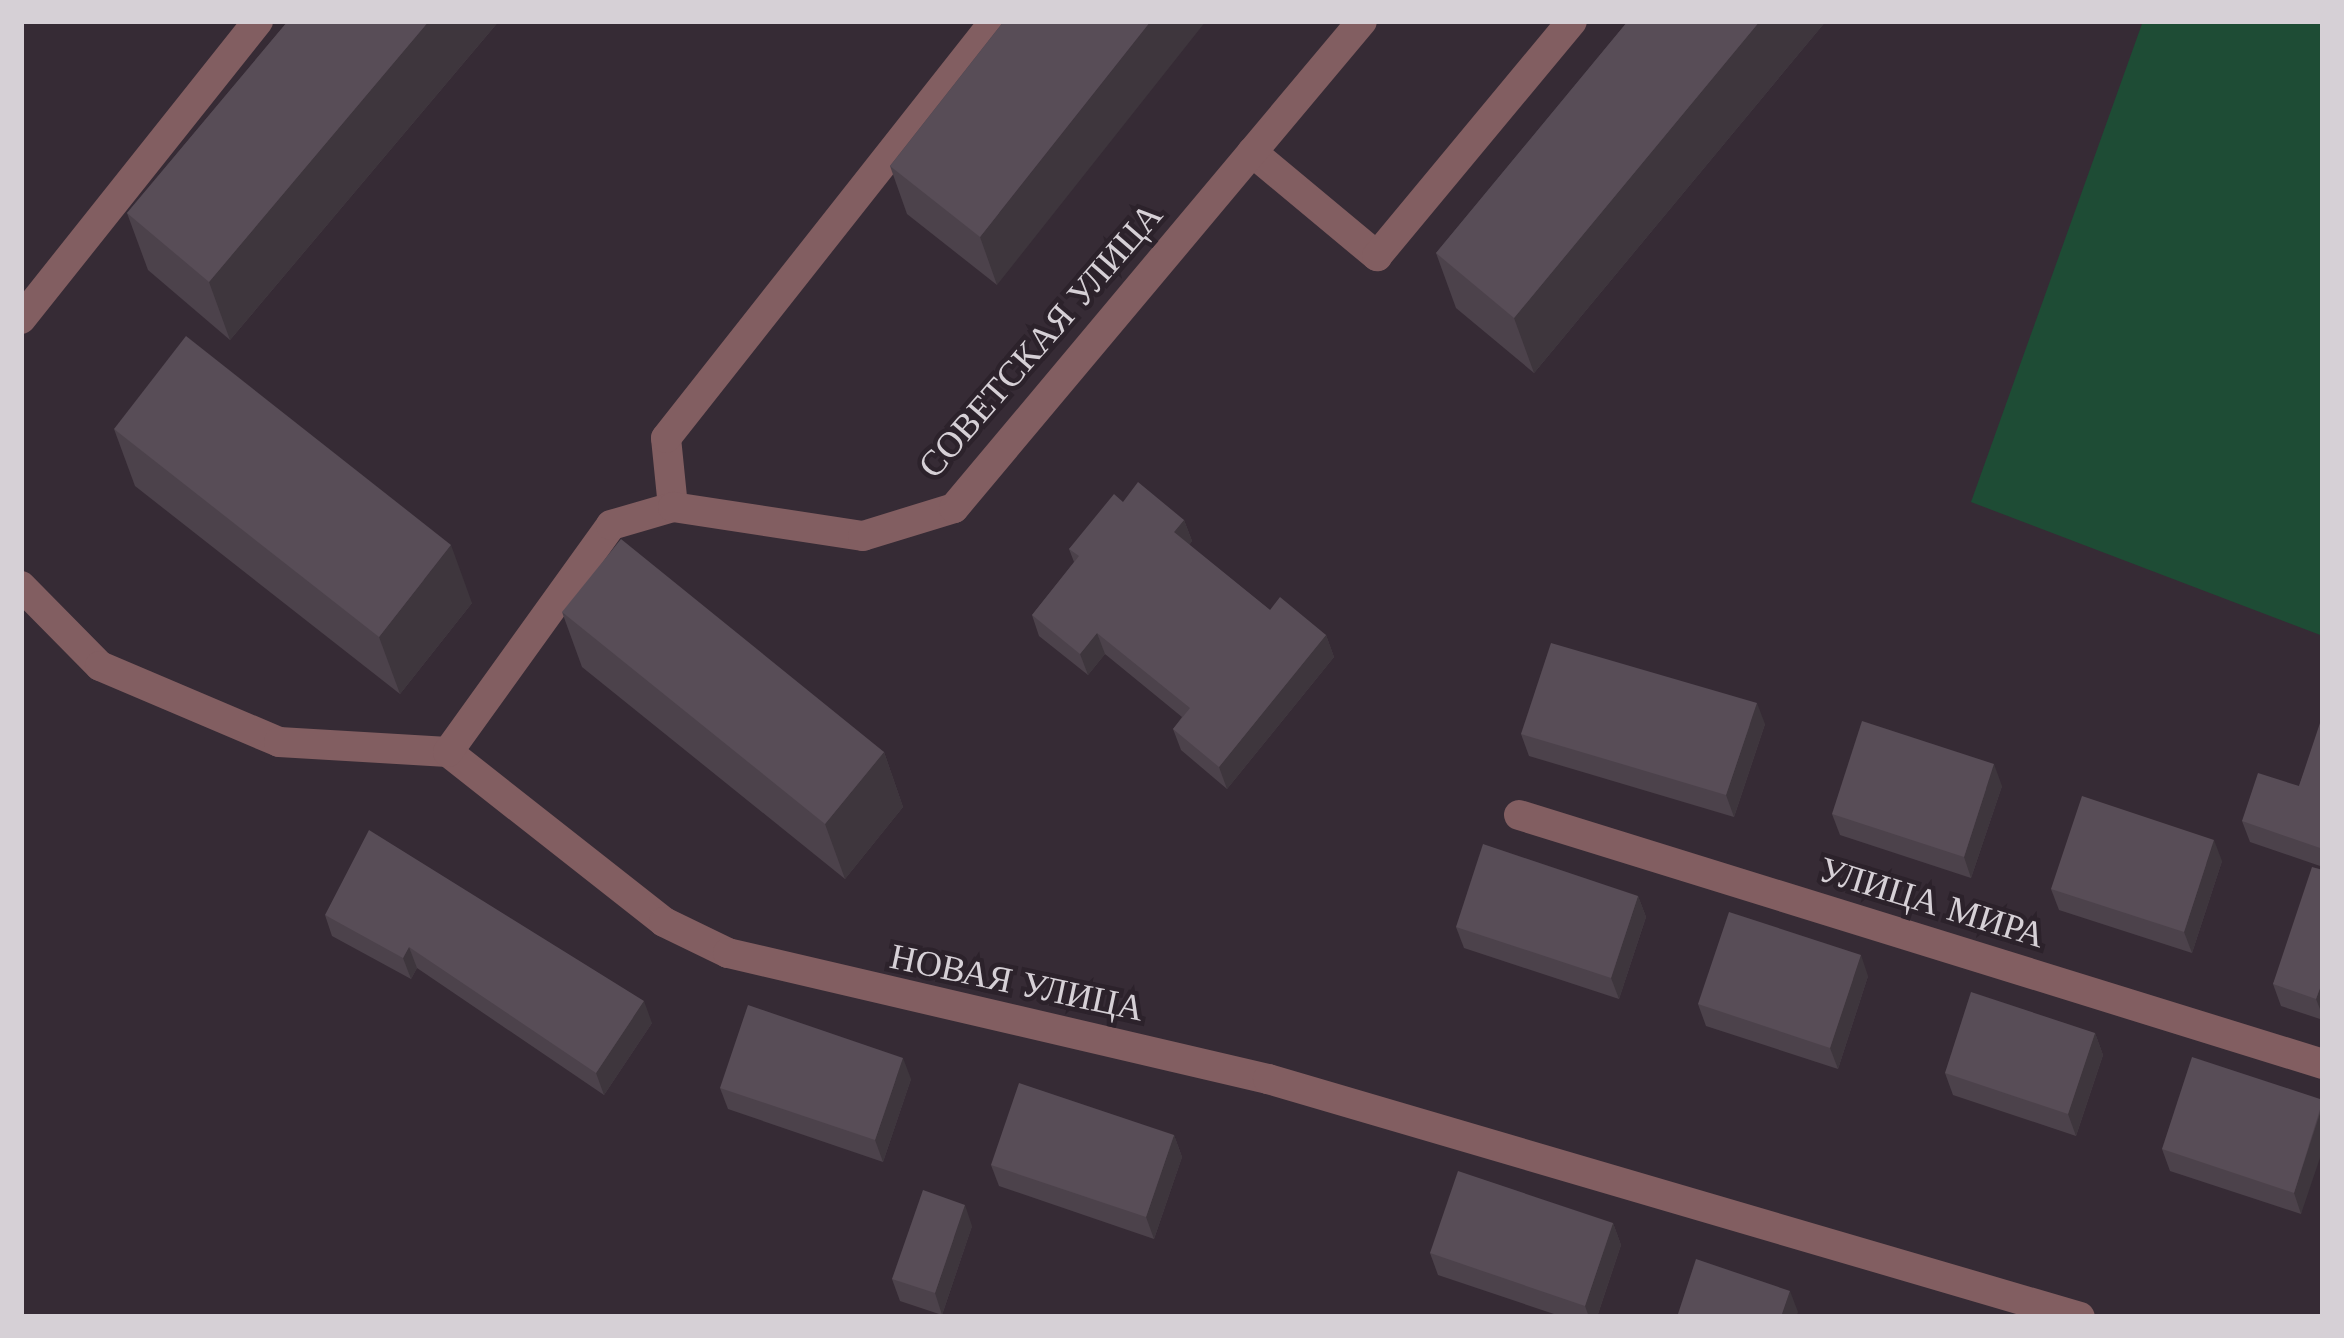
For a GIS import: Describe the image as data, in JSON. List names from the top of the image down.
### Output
{
  "streets": {
    "street": ["СОВЕТСКАЯ УЛИЦА", "УЛИЦА МИРА", "НОВАЯ УЛИЦА"]
  },
  "crossings": [
    ["СОВЕТСКАЯ УЛИЦА", "НОВАЯ УЛИЦА"]
  ]
}
